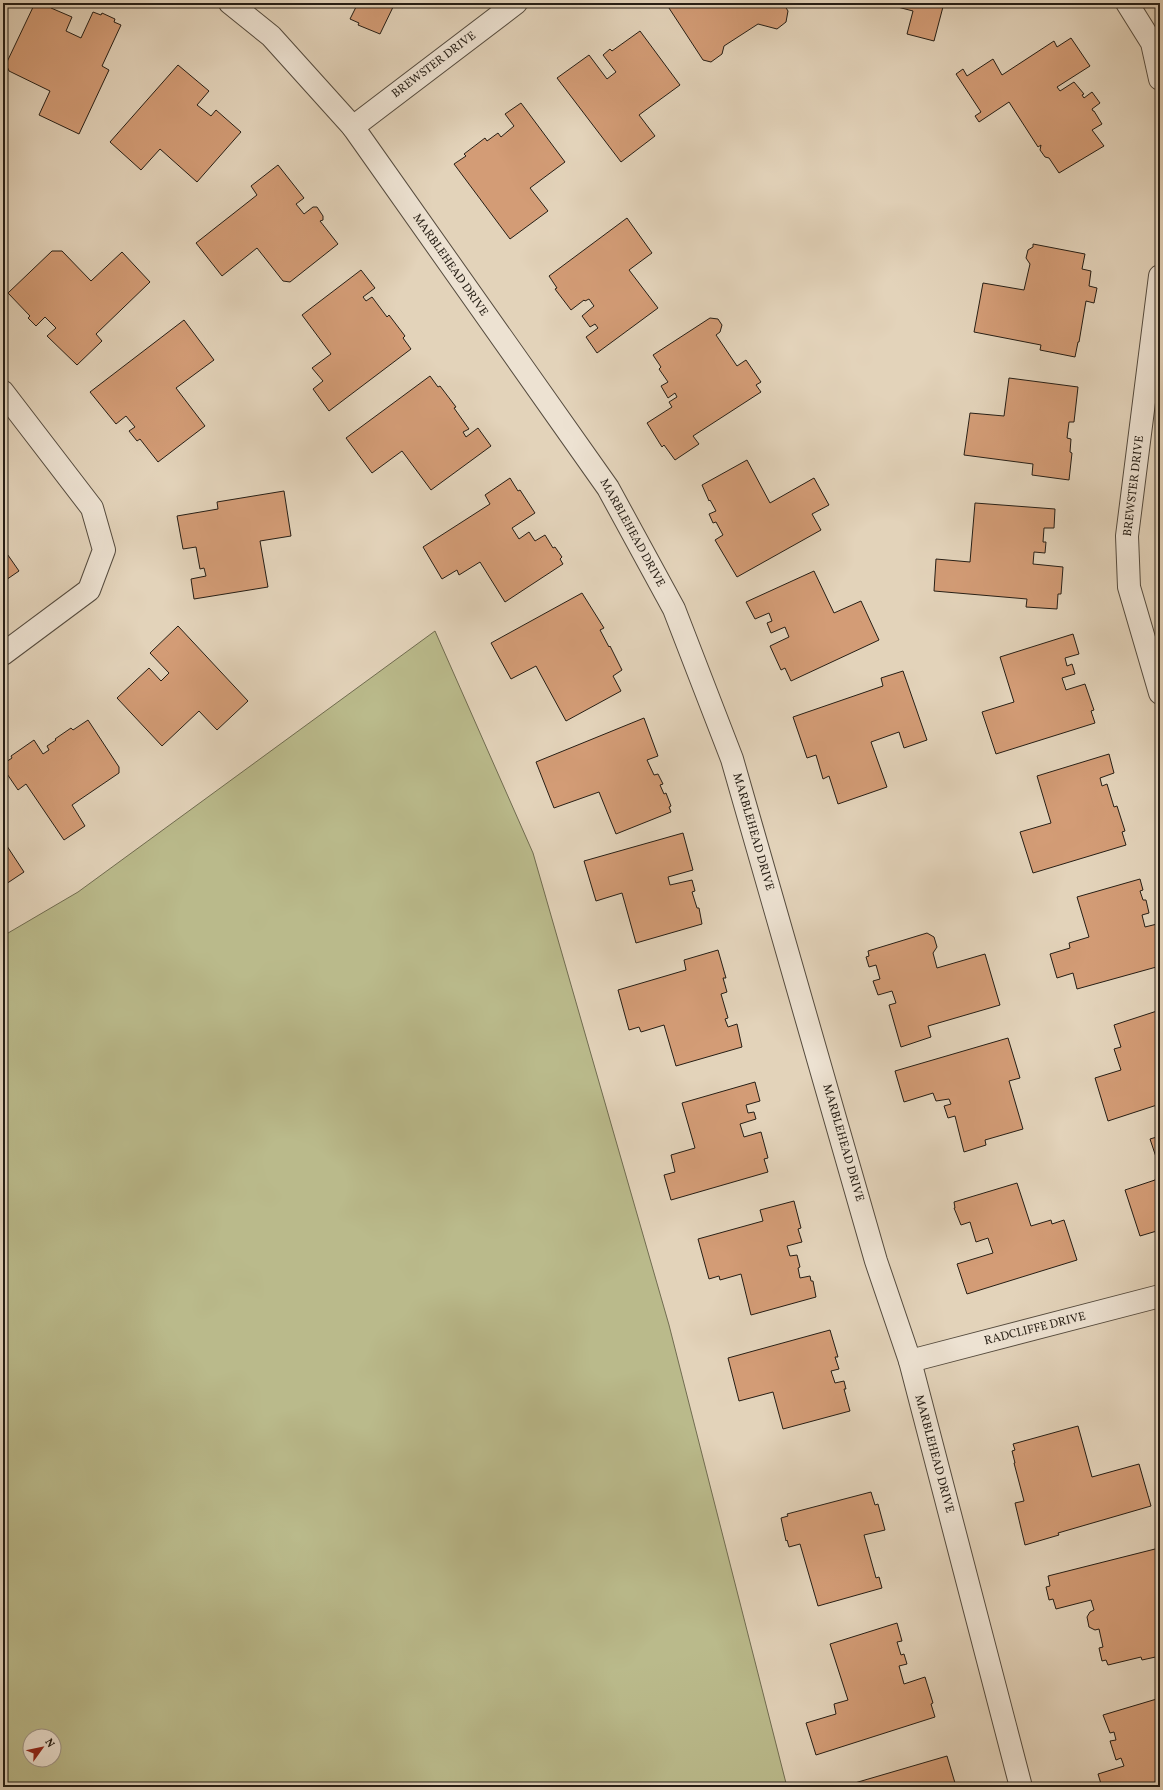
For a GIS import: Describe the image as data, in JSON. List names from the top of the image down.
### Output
{
  "streets": {
    "street": ["BREWSTER DRIVE", "MARBLEHEAD DRIVE", "RADCLIFFE DRIVE"]
  },
  "crossings": [
    ["BREWSTER DRIVE", "MARBLEHEAD DRIVE"],
    ["MARBLEHEAD DRIVE", "RADCLIFFE DRIVE"]
  ],
  "north": "top right"
}
